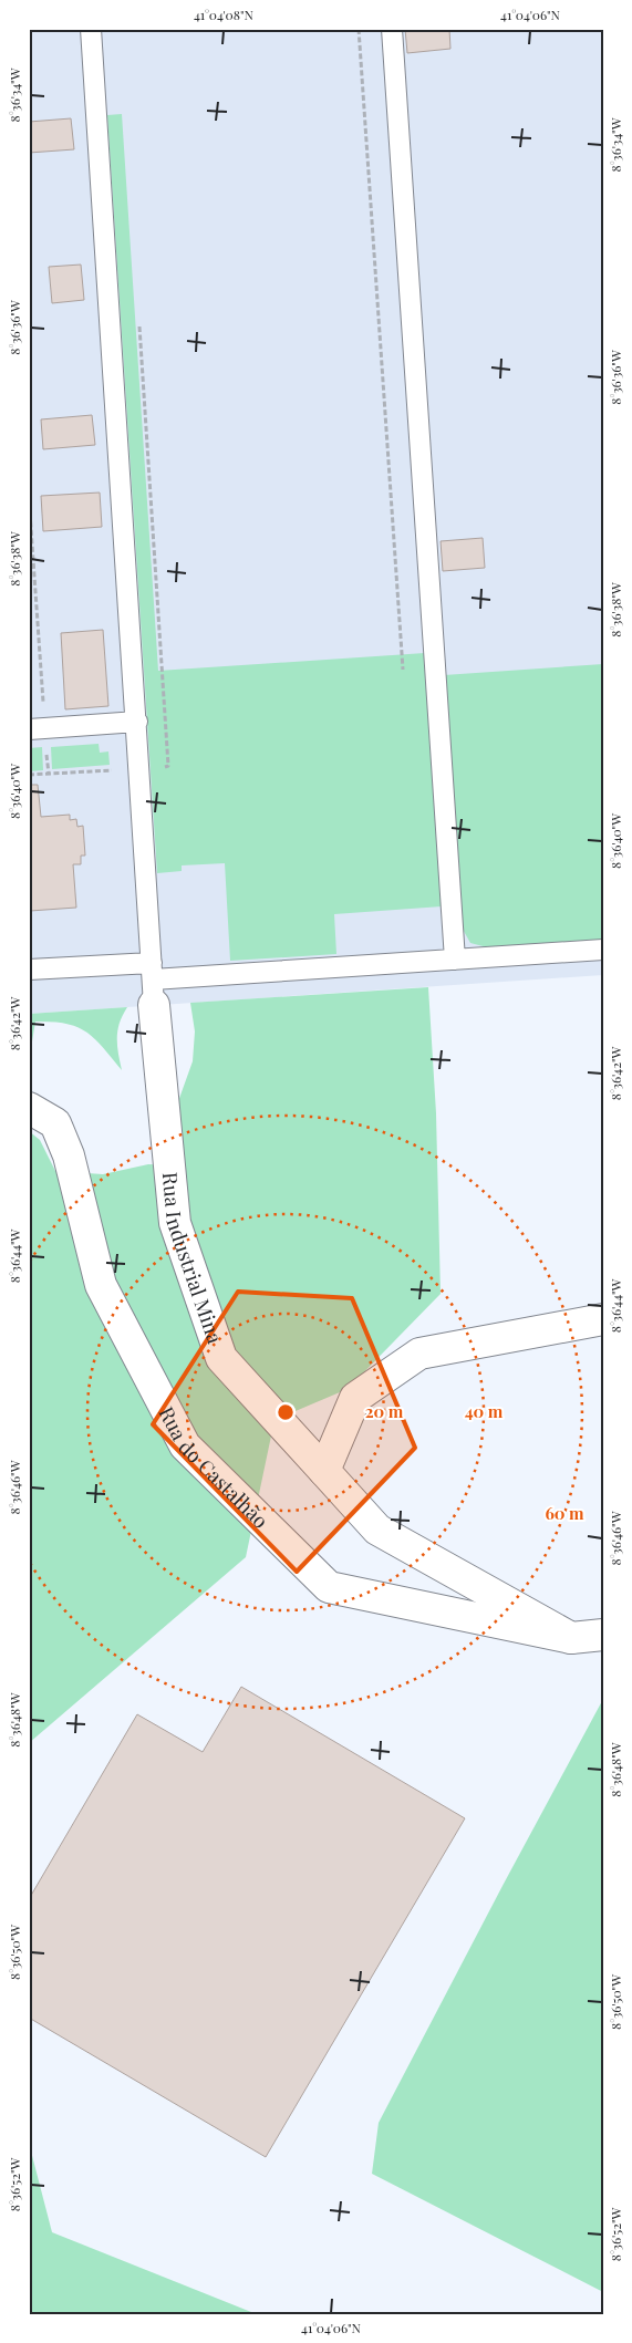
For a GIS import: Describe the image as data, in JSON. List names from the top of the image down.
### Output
{
  "streets": {
    "street": ["Rua Industrial Mina", "Rua do Castalhão"]
  },
  "crossings": [
    ["Rua Industrial Mina", "Rua do Castalhão"]
  ],
  "coordinates": [
    "41°04'08\"N",
    "41°04'06\"N",
    "8°36'34\"W",
    "8°36'36\"W",
    "8°36'38\"W",
    "8°36'40\"W",
    "8°36'42\"W",
    "8°36'44\"W",
    "8°36'46\"W",
    "8°36'48\"W",
    "8°36'50\"W",
    "8°36'52\"W"
  ],
  "rings": ["20 m", "40 m", "60 m"]
}
